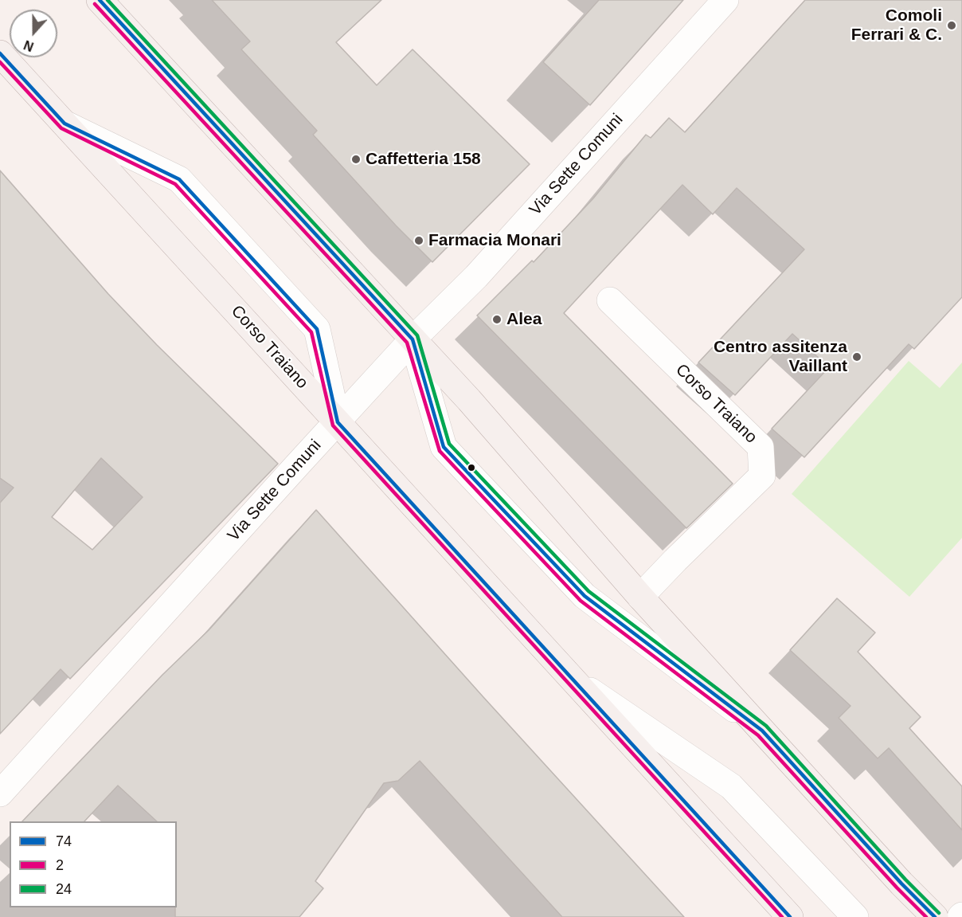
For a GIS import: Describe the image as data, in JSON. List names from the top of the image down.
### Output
{
  "streets": {
    "main road": ["Corso Traiano"],
    "street": ["Via Sette Comuni"]
  },
  "crossings": [
    ["Via Sette Comuni", "Corso Traiano"]
  ],
  "places": [
    "Comoli Ferrari & C.",
    "Caffetteria 158",
    "Farmacia Monari",
    "Alea",
    "Centro assitenza Vaillant"
  ],
  "lines": ["transit line 74", "transit line 24", "transit line 2"],
  "legend": ["74", "2", "24"],
  "north": "bottom"
}
